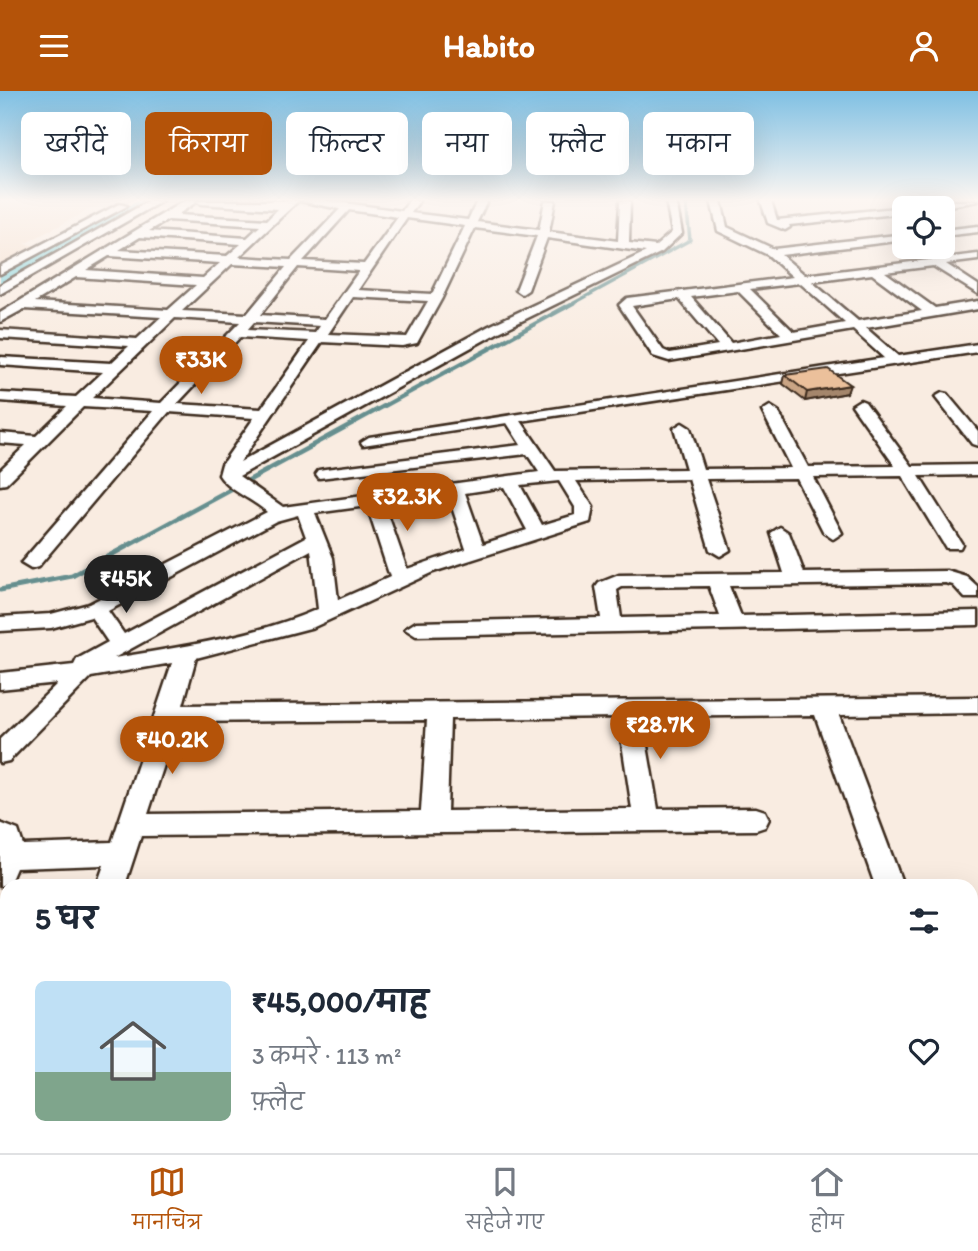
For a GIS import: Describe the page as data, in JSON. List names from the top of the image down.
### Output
{
  "page": {
    "header": "Habito",
    "chip": [
      "खरीदें",
      "किराया",
      "फ़िल्टर",
      "नया",
      "फ़्लैट",
      "मकान"
    ],
    "price": [
      "₹33K",
      "₹32.3K",
      "₹45K",
      "₹28.7K",
      "₹40.2K"
    ],
    "heading": "5 घर",
    "list": [
      {
        "name": "₹45,000/माह",
        "note": "3 कमरे · 113 m² · फ़्लैट"
      }
    ],
    "tabs": ["मानचित्र", "सहेजे गए", "होम"]
  }
}
